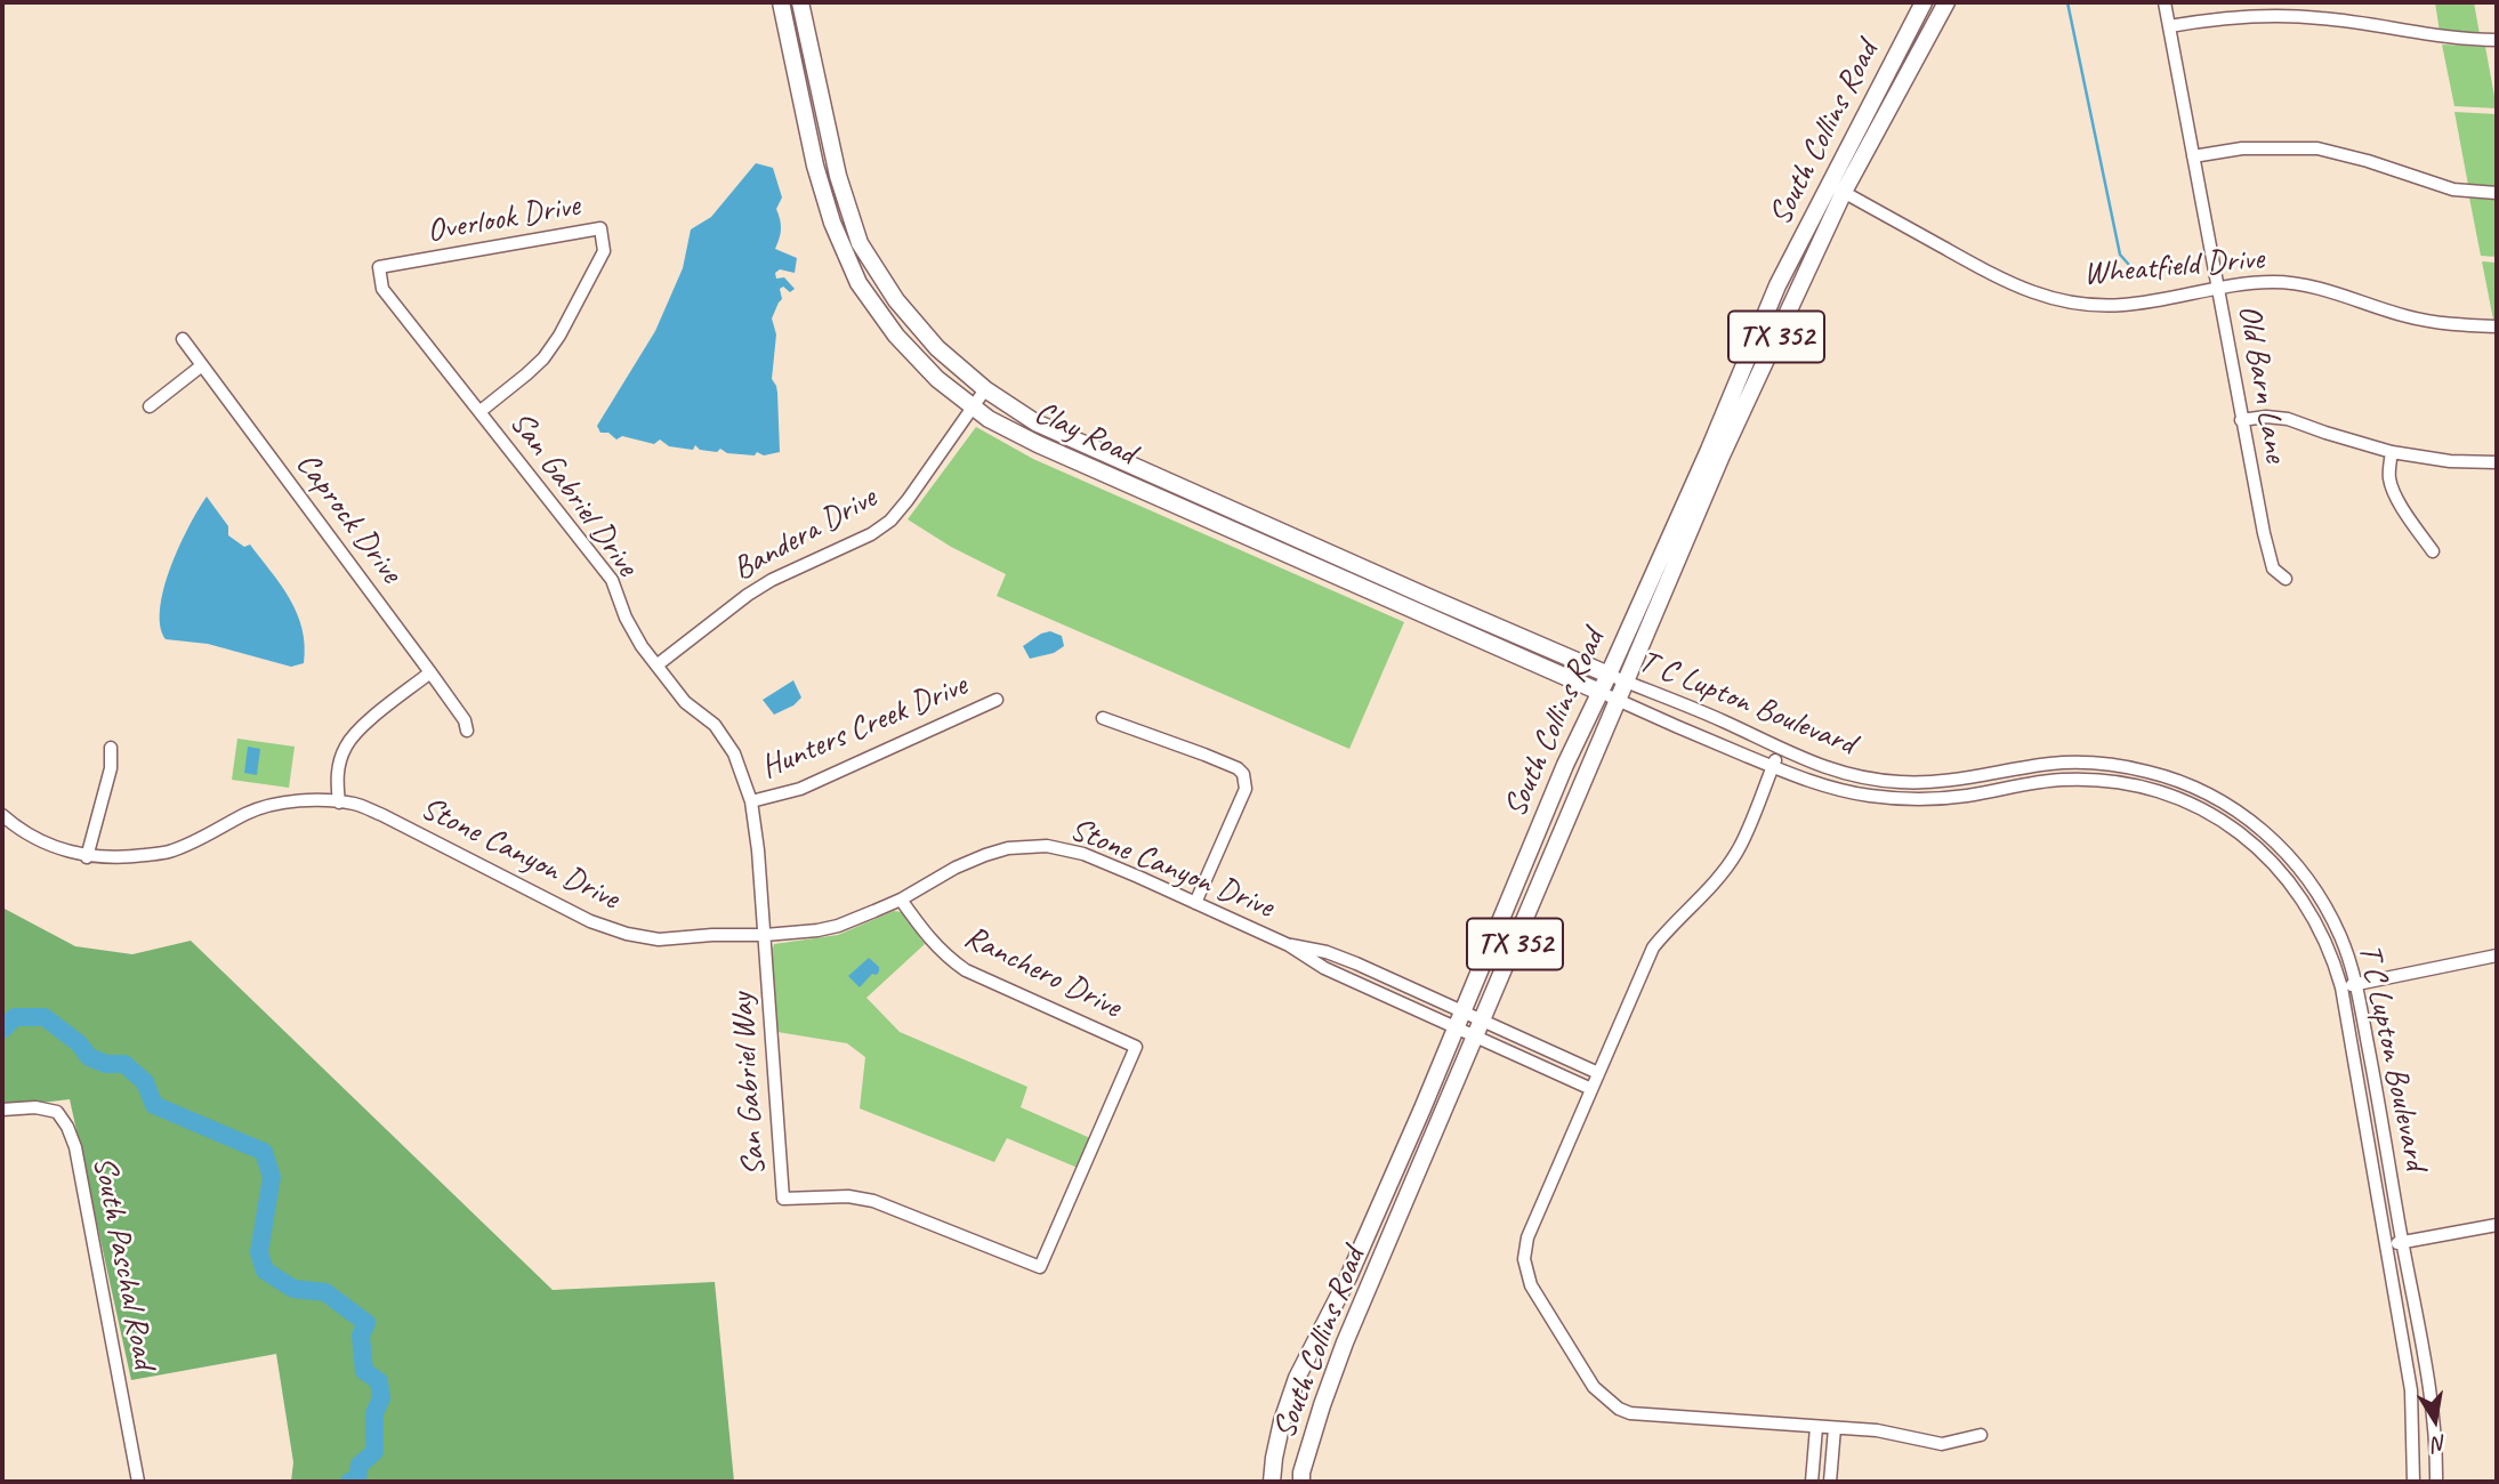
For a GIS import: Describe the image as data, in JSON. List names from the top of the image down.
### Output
{
  "streets": {
    "main road": ["South Collins Road", "TX 352", "Clay Road"],
    "street": [
      "Overlook Drive",
      "Wheatfield Drive",
      "Old Barn Lane",
      "San Gabriel Drive",
      "Caprock Drive",
      "Bandera Drive",
      "T C Lupton Boulevard",
      "Hunters Creek Drive",
      "Stone Canyon Drive",
      "Ranchero Drive",
      "San Gabriel Way",
      "South Paschal Road"
    ]
  },
  "crossings": [
    ["South Collins Road", "Wheatfield Drive"],
    ["South Collins Road", "Clay Road"],
    ["South Collins Road", "T C Lupton Boulevard"],
    ["South Collins Road", "Stone Canyon Drive"],
    ["Overlook Drive", "San Gabriel Drive"],
    ["Wheatfield Drive", "Old Barn Lane"],
    ["Clay Road", "Bandera Drive"],
    ["Clay Road", "T C Lupton Boulevard"],
    ["San Gabriel Drive", "Bandera Drive"],
    ["San Gabriel Drive", "Hunters Creek Drive"],
    ["San Gabriel Drive", "Stone Canyon Drive"],
    ["San Gabriel Drive", "San Gabriel Way"],
    ["Stone Canyon Drive", "Ranchero Drive"],
    ["Stone Canyon Drive", "San Gabriel Way"],
    ["Ranchero Drive", "San Gabriel Way"]
  ],
  "north": "bottom"
}
